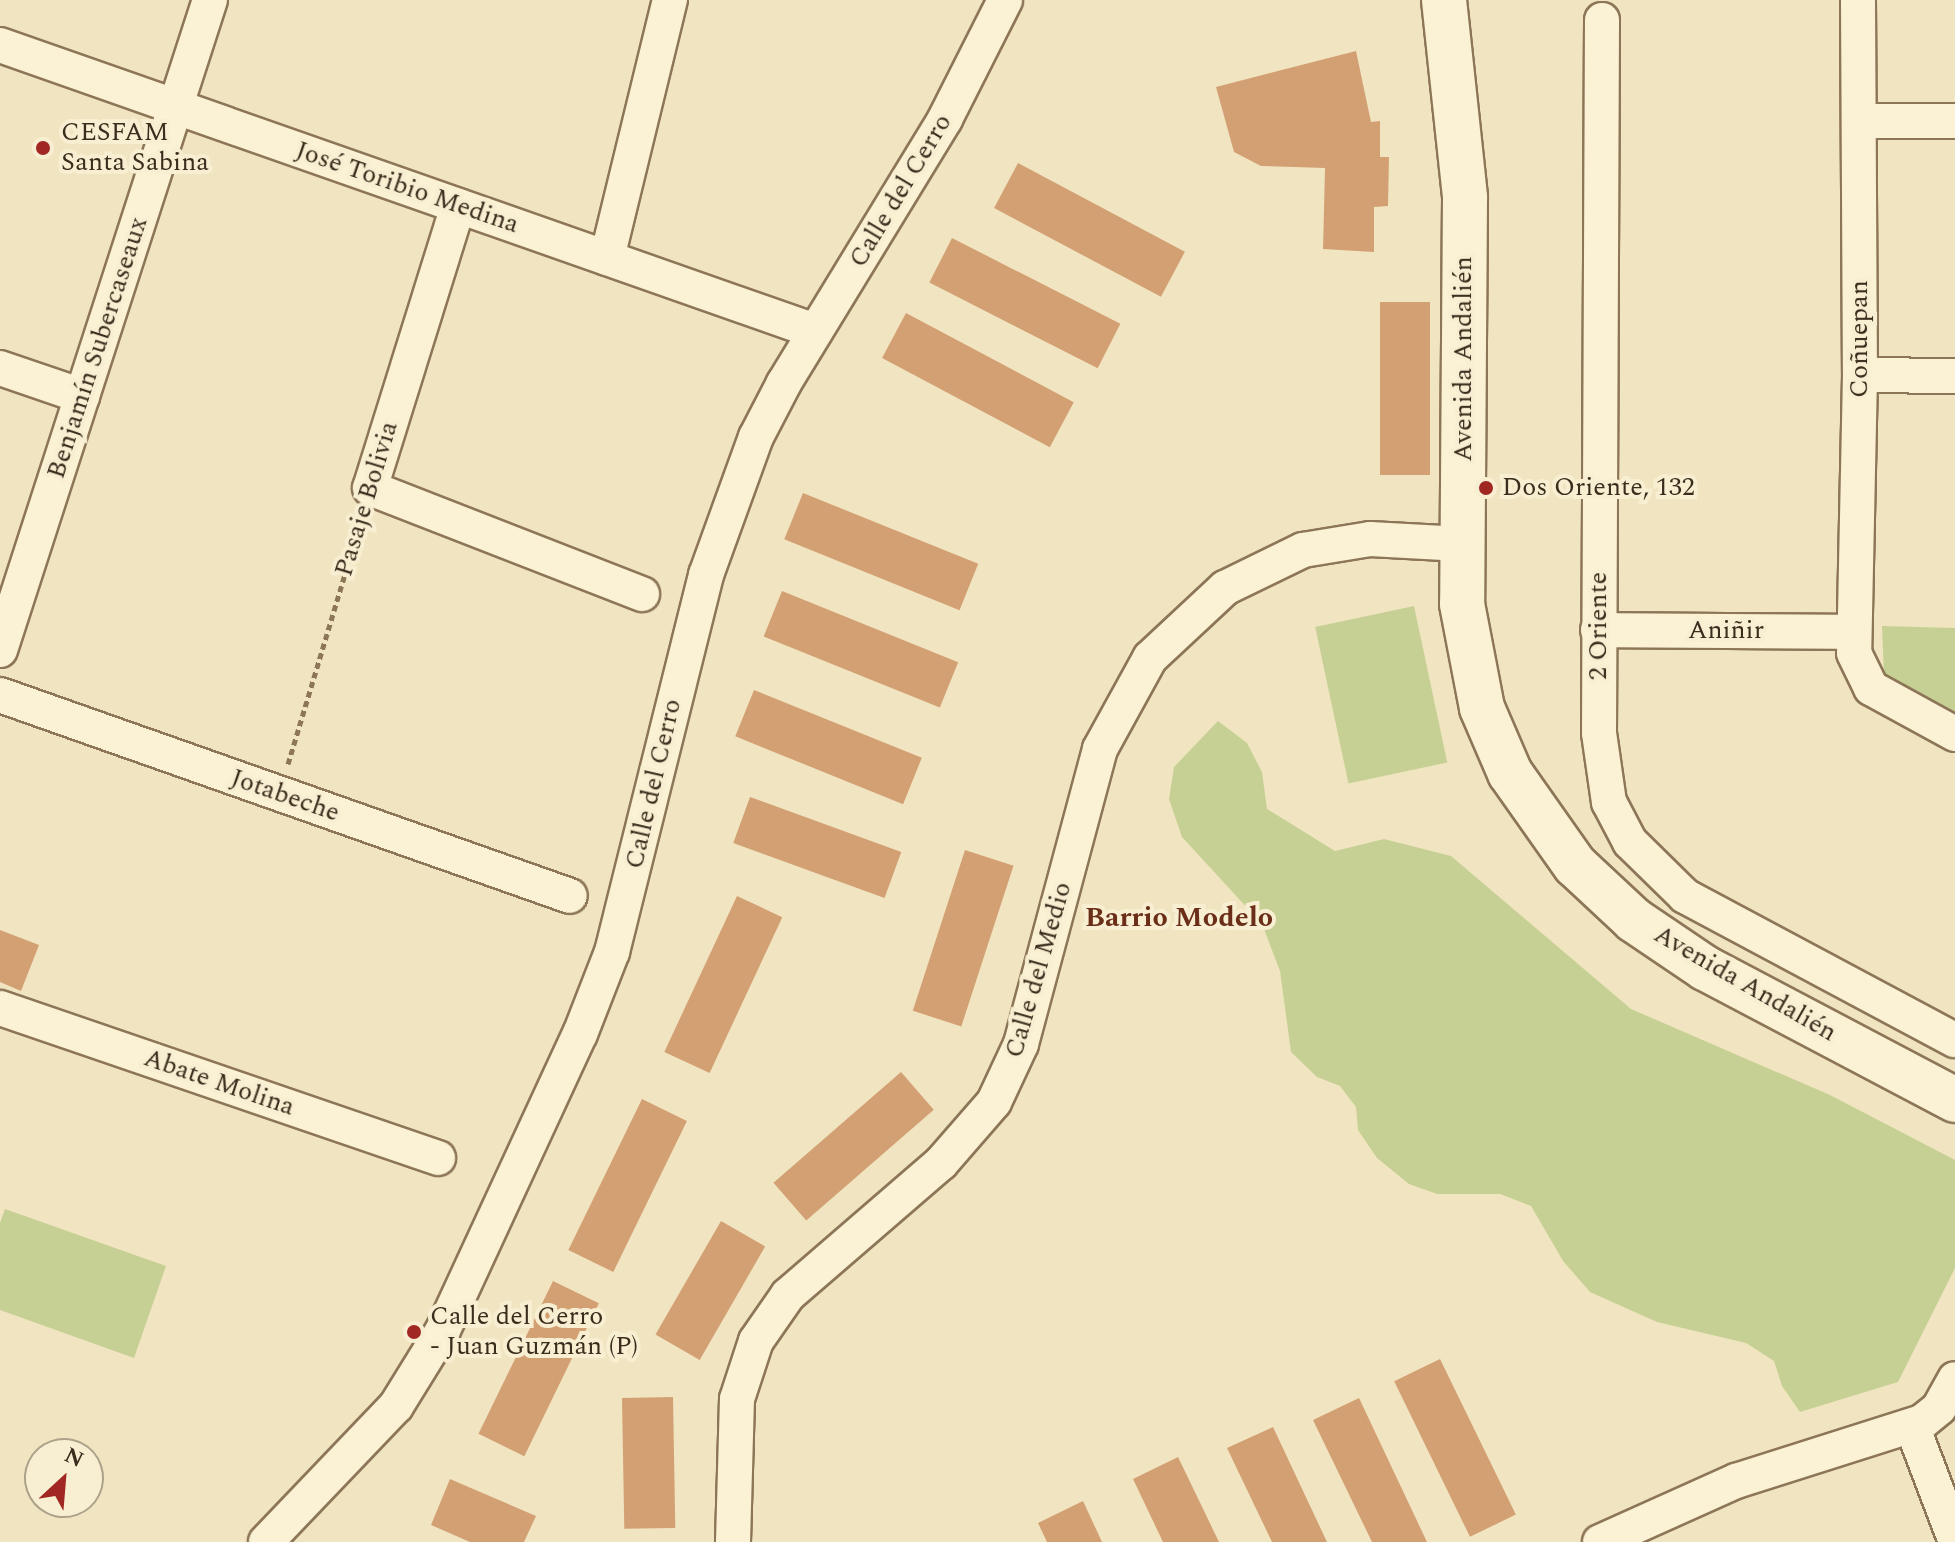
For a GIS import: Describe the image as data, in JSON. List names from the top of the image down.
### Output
{
  "streets": {
    "main road": ["Avenida Andalién"],
    "street": [
      "José Toribio Medina",
      "Calle del Cerro",
      "Coñuepan",
      "Benjamín Subercaseaux",
      "Pasaje Bolivia",
      "2 Oriente",
      "Aniñir",
      "Jotabeche",
      "Calle del Medio",
      "Abate Molina"
    ]
  },
  "crossings": [
    ["José Toribio Medina", "Calle del Cerro"],
    ["José Toribio Medina", "Benjamín Subercaseaux"],
    ["José Toribio Medina", "Pasaje Bolivia"],
    ["Coñuepan", "Aniñir"],
    ["Avenida Andalién", "Calle del Medio"],
    ["Pasaje Bolivia", "Jotabeche"],
    ["2 Oriente", "Aniñir"]
  ],
  "districts": ["Barrio Modelo"],
  "places": ["CESFAM Santa Sabina", "Dos Oriente, 132", "Calle del Cerro - Juan Guzmán (P)"],
  "north": "top right"
}
